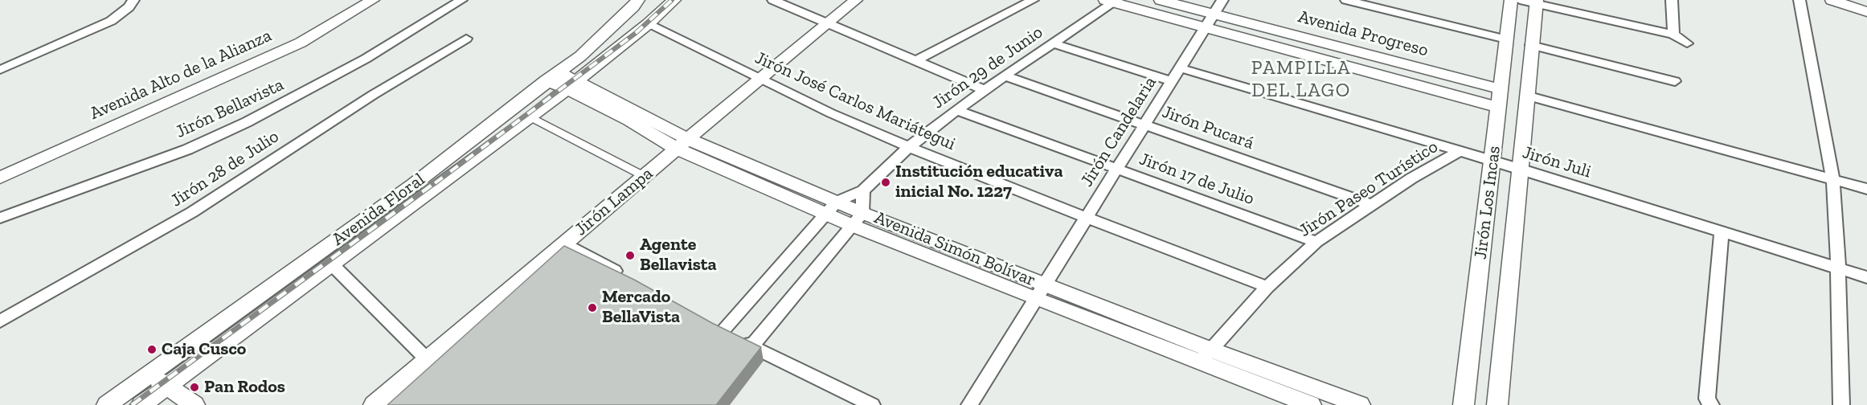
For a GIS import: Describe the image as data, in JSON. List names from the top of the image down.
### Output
{
  "streets": {
    "street": [
      "Avenida Progreso",
      "Jirón 29 de Junio",
      "Avenida Alto de la Alianza",
      "Jirón José Carlos Mariátegui",
      "Jirón Bellavista",
      "Jirón Pucará",
      "Jirón Candelaria",
      "Jirón Juli",
      "Jirón 28 de Julio",
      "Jirón 17 de Julio",
      "Jirón Paseo Turístico",
      "Jirón Lampa",
      "Jirón Los Incas",
      "Avenida Floral",
      "Avenida Simón Bolívar"
    ]
  },
  "crossings": [
    ["Avenida Progreso", "Jirón 29 de Junio"],
    ["Avenida Progreso", "Jirón Candelaria"],
    ["Avenida Progreso", "Jirón Los Incas"],
    ["Jirón 29 de Junio", "Jirón José Carlos Mariátegui"],
    ["Jirón 29 de Junio", "Jirón Pucará"],
    ["Jirón 29 de Junio", "Jirón 17 de Julio"],
    ["Jirón 29 de Junio", "Avenida Simón Bolívar"],
    ["Jirón José Carlos Mariátegui", "Jirón Candelaria"],
    ["Jirón José Carlos Mariátegui", "Jirón Paseo Turístico"],
    ["Jirón José Carlos Mariátegui", "Jirón Lampa"],
    ["Jirón José Carlos Mariátegui", "Avenida Floral"],
    ["Jirón Pucará", "Jirón Candelaria"],
    ["Jirón Pucará", "Jirón Paseo Turístico"],
    ["Jirón Candelaria", "Jirón Juli"],
    ["Jirón Candelaria", "Jirón 17 de Julio"],
    ["Jirón Candelaria", "Avenida Simón Bolívar"],
    ["Jirón Juli", "Jirón Paseo Turístico"],
    ["Jirón Juli", "Jirón Los Incas"],
    ["Jirón 17 de Julio", "Jirón Paseo Turístico"],
    ["Jirón Paseo Turístico", "Avenida Simón Bolívar"],
    ["Jirón Lampa", "Avenida Simón Bolívar"],
    ["Avenida Floral", "Avenida Simón Bolívar"]
  ],
  "districts": ["PAMPILLA DEL LAGO"],
  "places": [
    "Institución educativa inicial No. 1227",
    "Agente Bellavista",
    "Mercado BellaVista",
    "Caja Cusco",
    "Pan Rodos"
  ]
}
